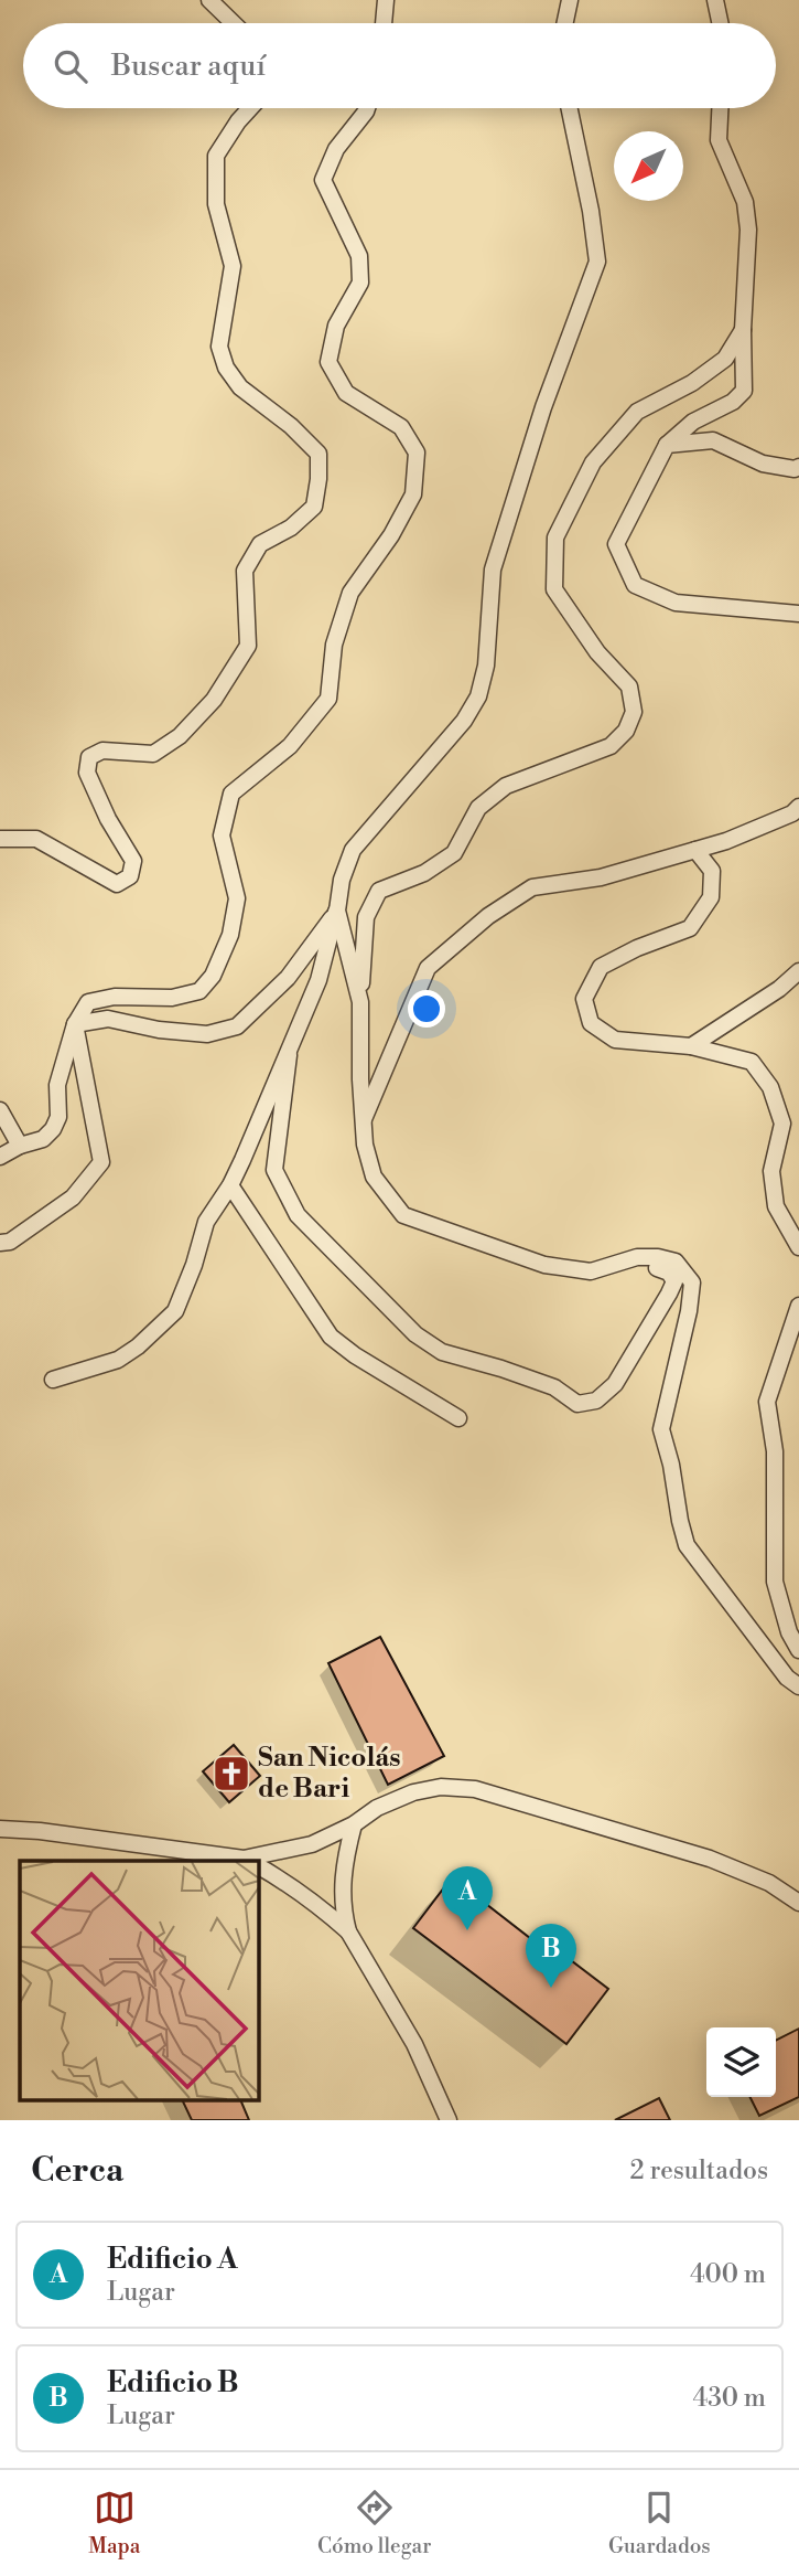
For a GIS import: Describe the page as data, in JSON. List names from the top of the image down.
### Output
{
  "places": {
    "church": ["San Nicolás de Bari"]
  },
  "north": "bottom left",
  "page": {
    "search": "Buscar aquí",
    "pins": ["A", "B"],
    "heading": ["Cerca", "2 resultados"],
    "list": [
      {
        "mark": "A",
        "name": "Edificio A",
        "note": "Lugar",
        "value": "400 m"
      },
      {
        "mark": "B",
        "name": "Edificio B",
        "note": "Lugar",
        "value": "430 m"
      }
    ],
    "nav": ["Mapa", "Cómo llegar", "Guardados"]
  }
}
